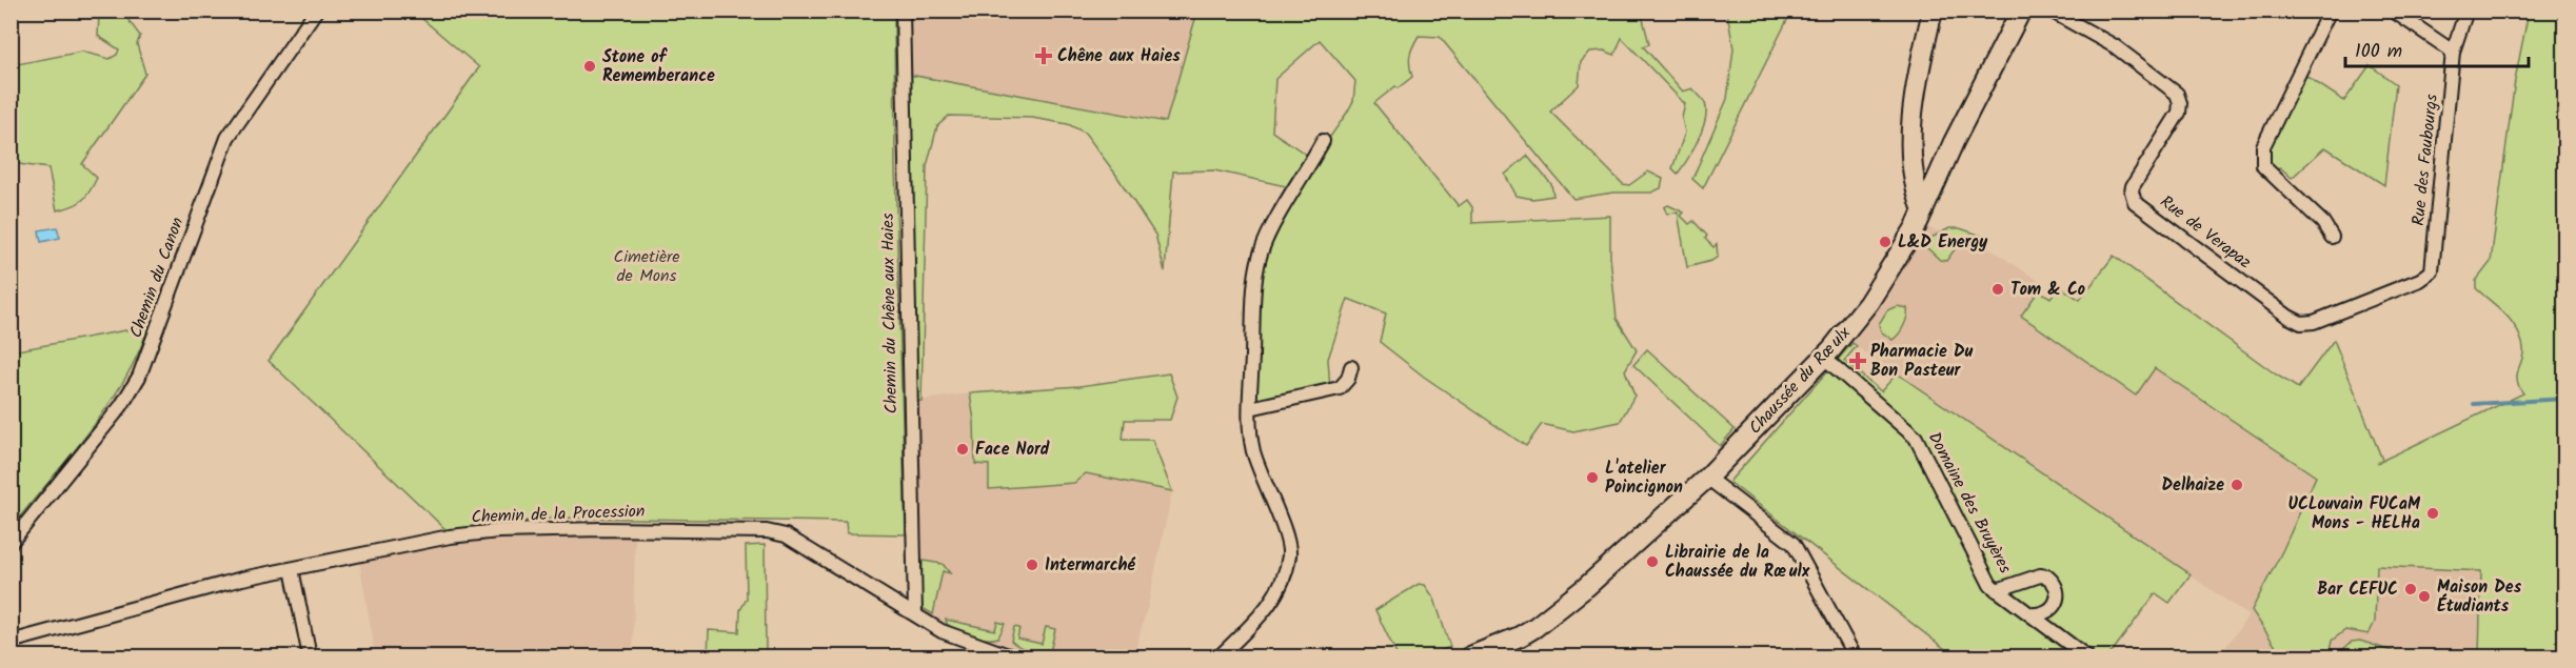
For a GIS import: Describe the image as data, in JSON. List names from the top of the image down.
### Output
{
  "streets": {
    "main road": ["Chaussée du Rœulx"],
    "street": [
      "Rue des Faubourgs",
      "Rue de Verapaz",
      "Chemin du Canon",
      "Chemin du Chêne aux Haies",
      "Domaine des Bruyères",
      "Chemin de la Procession"
    ]
  },
  "crossings": [
    ["Rue des Faubourgs", "Rue de Verapaz"],
    ["Chemin du Chêne aux Haies", "Chemin de la Procession"],
    ["Chaussée du Rœulx", "Domaine des Bruyères"]
  ],
  "parks": ["Cimetière de Mons"],
  "places": {
    "health": ["Chêne aux Haies", "Pharmacie Du Bon Pasteur"],
    "other": [
      "Stone of Rememberance",
      "L&D Energy",
      "Tom & Co",
      "Face Nord",
      "L'atelier Poincignon",
      "Delhaize",
      "UCLouvain FUCaM Mons - HELHa",
      "Librairie de la Chaussée du Rœulx",
      "Intermarché",
      "Bar CEFUC",
      "Maison Des Étudiants"
    ]
  },
  "scale_bar": "100 m"
}
